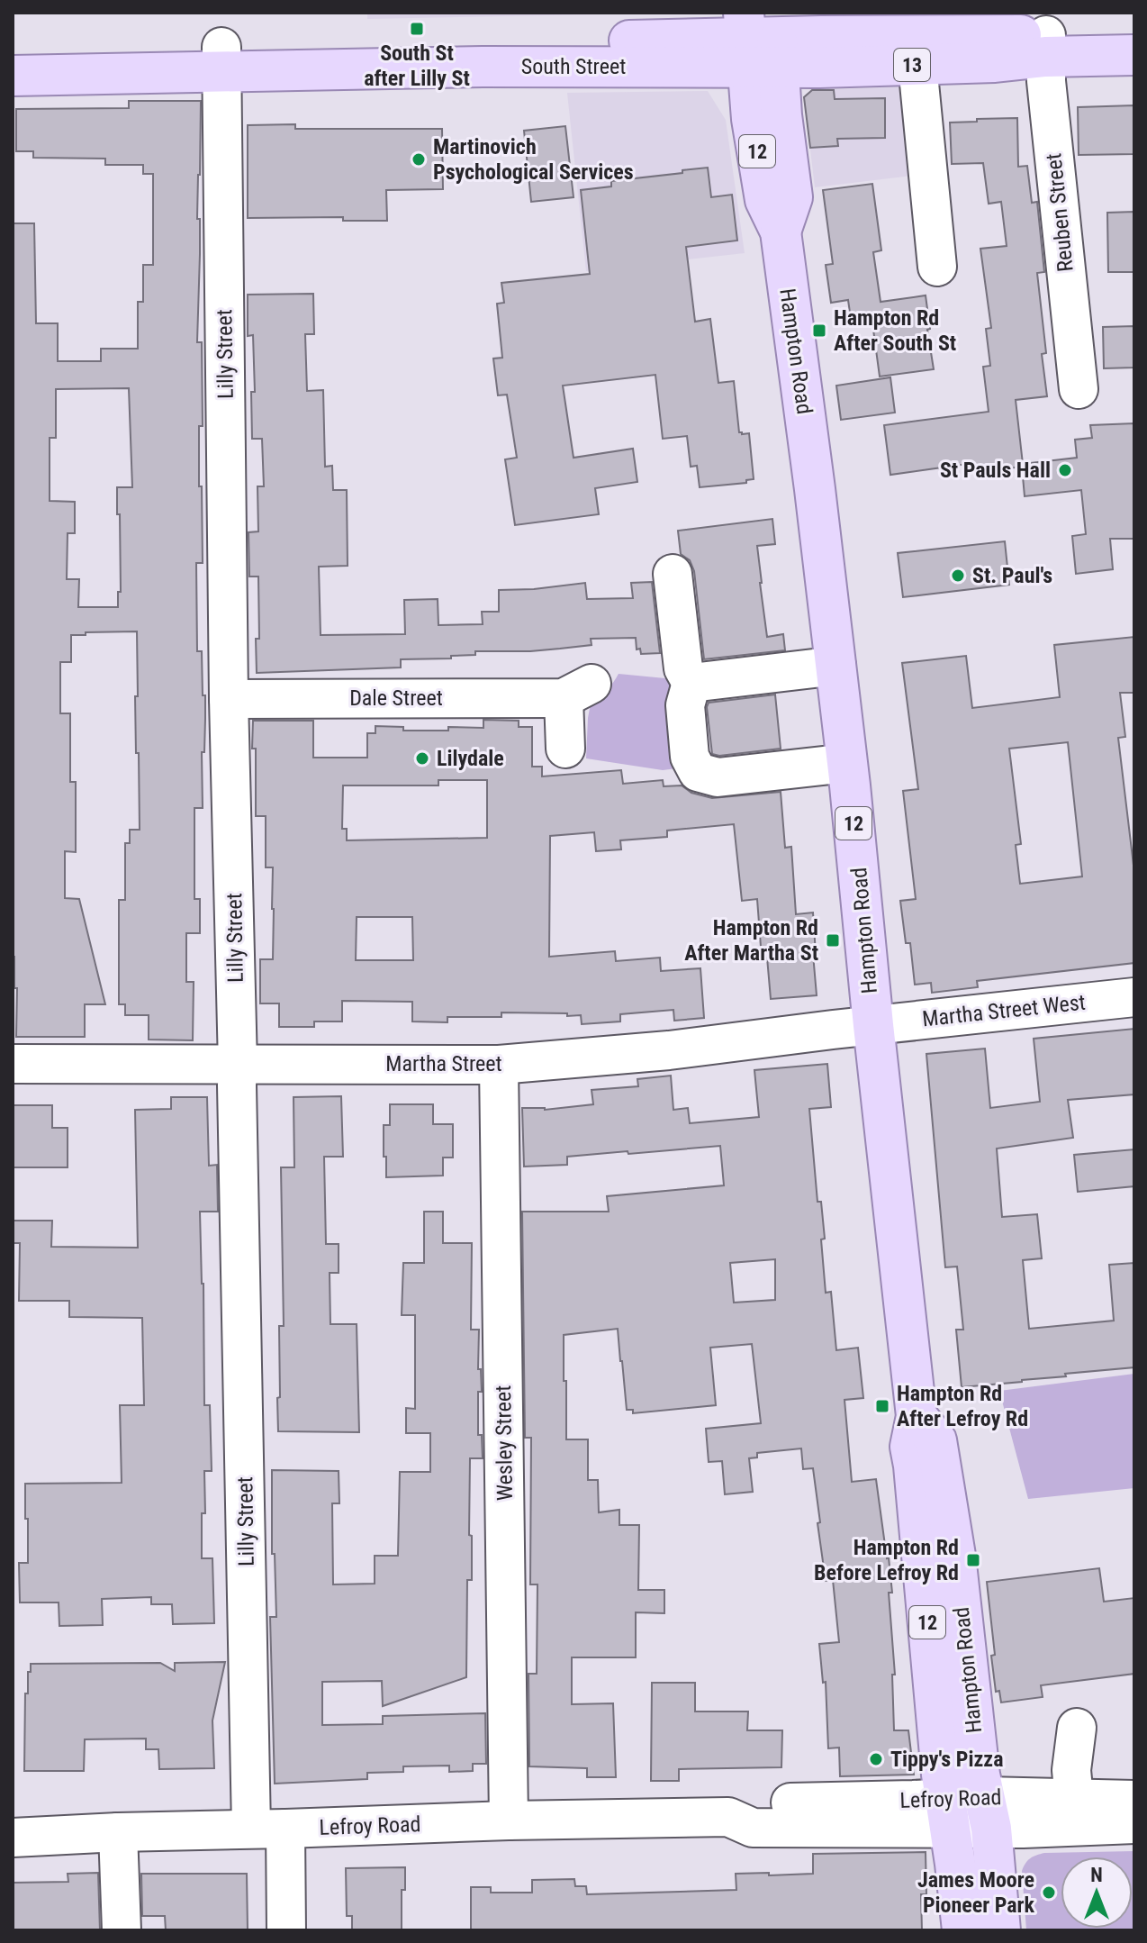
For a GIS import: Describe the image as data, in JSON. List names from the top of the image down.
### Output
{
  "streets": {
    "main road": [
      "13",
      "South Street",
      "12",
      "Hampton Road"
    ],
    "street": [
      "Reuben Street",
      "Lilly Street",
      "Dale Street",
      "Martha Street West",
      "Martha Street",
      "Wesley Street",
      "Lefroy Road"
    ]
  },
  "crossings": [
    ["South Street", "Reuben Street"],
    ["South Street", "Hampton Road"],
    ["South Street", "Lilly Street"],
    ["Hampton Road", "Martha Street West"],
    ["Hampton Road", "Martha Street"],
    ["Hampton Road", "Lefroy Road"],
    ["Lilly Street", "Dale Street"],
    ["Lilly Street", "Martha Street"],
    ["Lilly Street", "Lefroy Road"],
    ["Martha Street West", "Martha Street"],
    ["Martha Street", "Wesley Street"],
    ["Wesley Street", "Lefroy Road"]
  ],
  "places": {
    "transit": [
      "South St after Lilly St",
      "Hampton Rd After South St",
      "Hampton Rd After Martha St",
      "Hampton Rd After Lefroy Rd",
      "Hampton Rd Before Lefroy Rd"
    ],
    "other": [
      "Martinovich Psychological Services",
      "St Pauls Hall",
      "St. Paul's",
      "Lilydale",
      "Tippy's Pizza",
      "James Moore Pioneer Park"
    ]
  },
  "north": "top"
}
